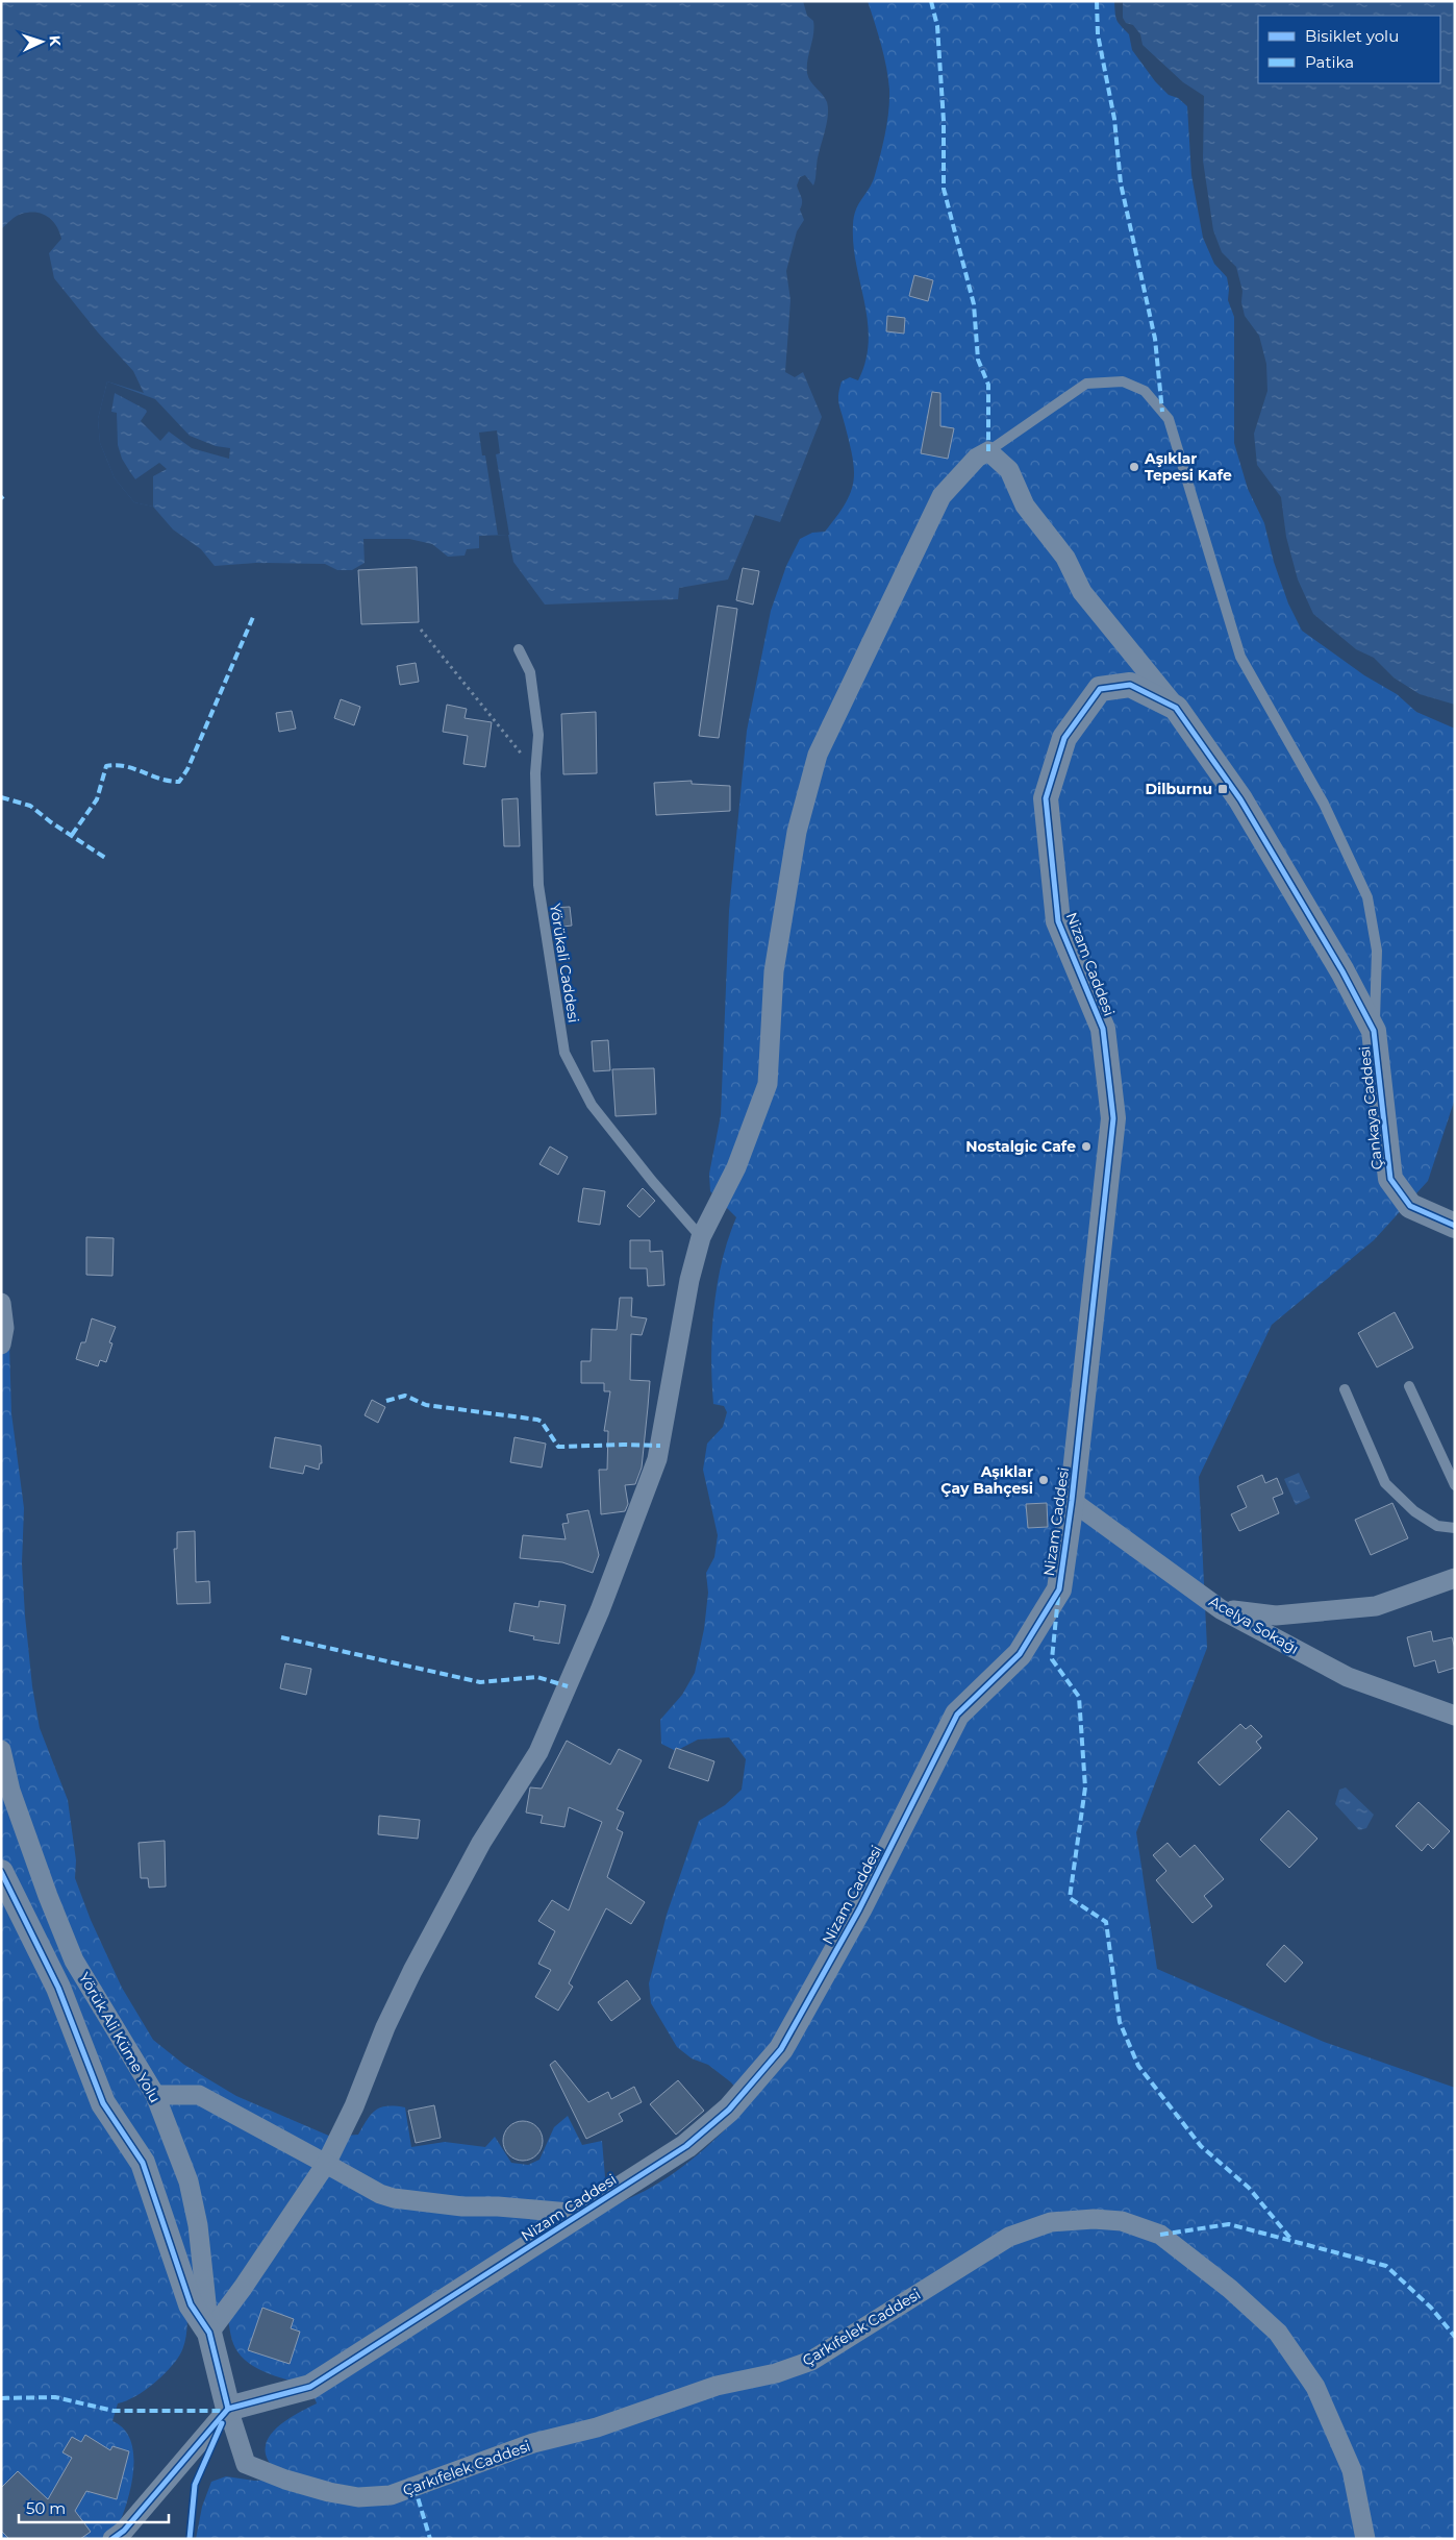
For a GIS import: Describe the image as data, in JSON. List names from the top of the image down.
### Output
{
  "streets": {
    "street": [
      "Nizam Caddesi",
      "Çankaya Caddesi",
      "Acelya Sokağı",
      "Yörük Ali Küme Yolu",
      "Çarkıfelek Caddesi"
    ],
    "lane": ["Yörükali Caddesi"]
  },
  "crossings": [
    ["Nizam Caddesi", "Çankaya Caddesi"],
    ["Nizam Caddesi", "Acelya Sokağı"],
    ["Nizam Caddesi", "Çarkıfelek Caddesi"]
  ],
  "places": {
    "other": ["Aşıklar Tepesi Kafe", "Nostalgic Cafe", "Aşıklar Çay Bahçesi"],
    "transit": ["Dilburnu"]
  },
  "legend": ["Bisiklet yolu", "Patika"],
  "scale_bar": "50 m",
  "north": "right"
}
